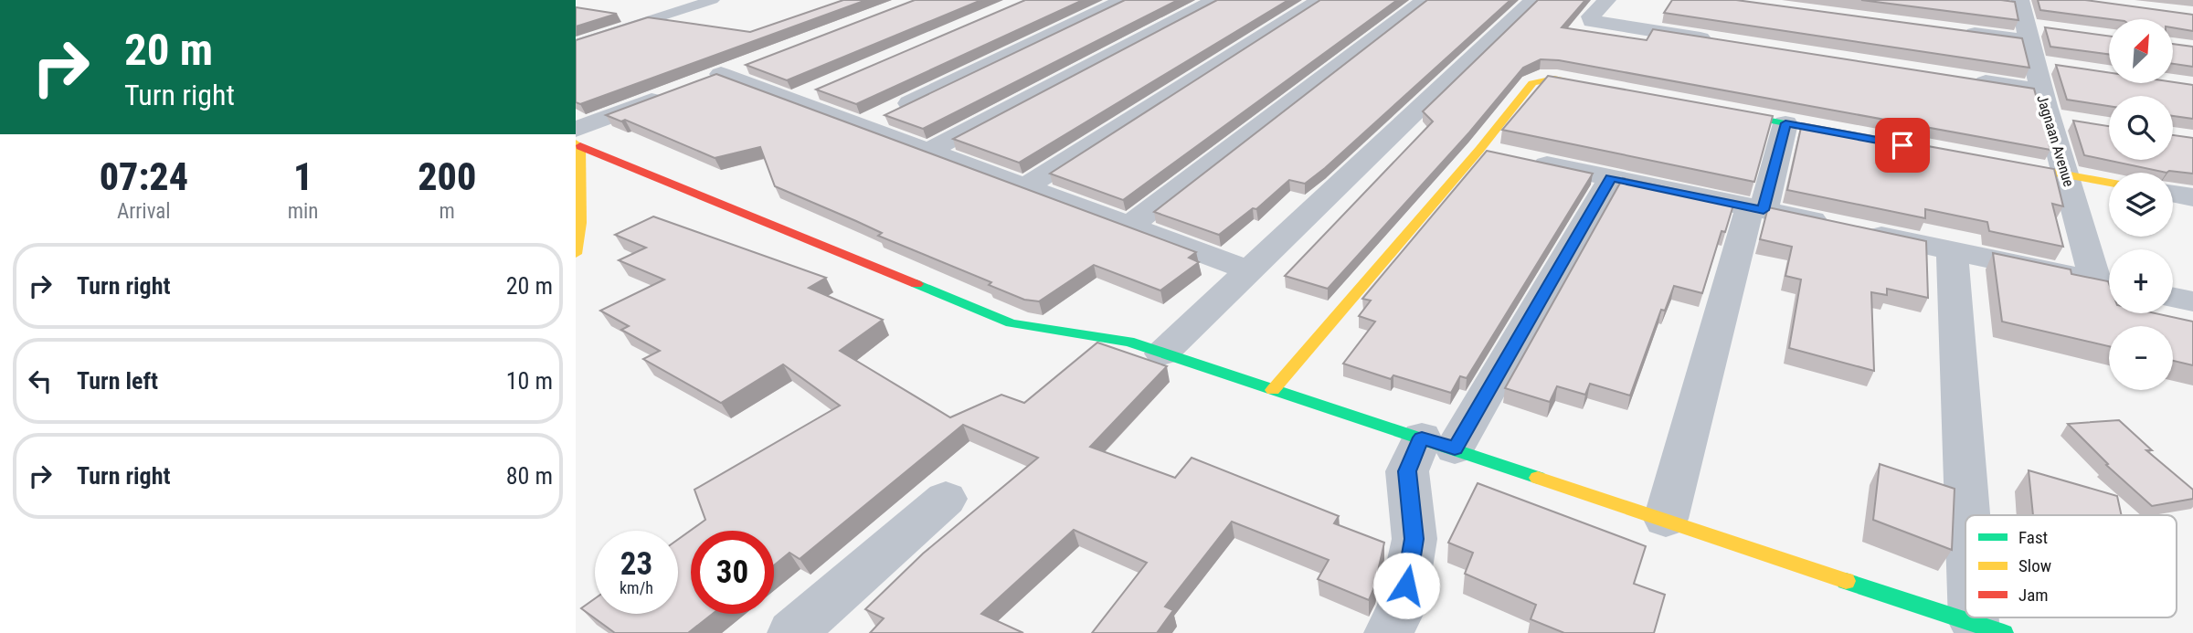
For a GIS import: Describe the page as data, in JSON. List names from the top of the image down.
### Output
{
  "streets": {
    "street": ["Jagnaan Avenue"]
  },
  "legend": ["Fast", "Slow", "Jam"],
  "north": "top right",
  "page": {
    "turn": ["20 m", "Turn right"],
    "map_buttons": ["+", "−"],
    "eta": [
      "07:24",
      "Arrival",
      "1",
      "min",
      "200",
      "m"
    ],
    "list": [
      {
        "name": "Turn right",
        "value": "20 m"
      },
      {
        "name": "Turn left",
        "value": "10 m"
      },
      {
        "name": "Turn right",
        "value": "80 m"
      }
    ],
    "speed": "23 km/h",
    "limit": "30"
  }
}
